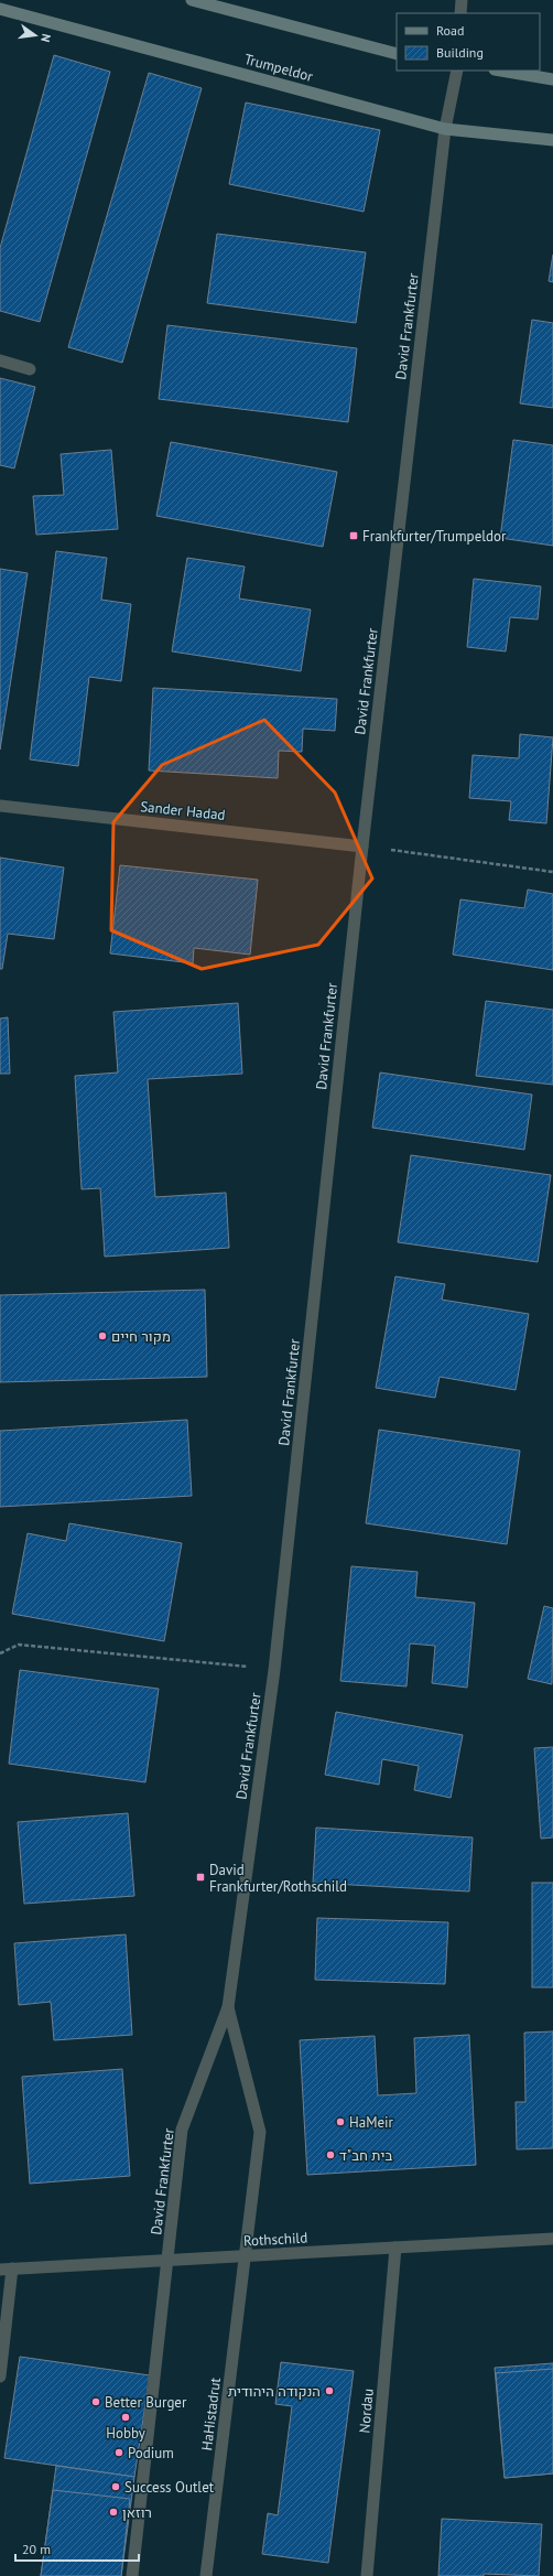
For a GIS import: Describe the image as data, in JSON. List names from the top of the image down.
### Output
{
  "streets": {
    "main road": ["Trumpeldor"],
    "street": [
      "David Frankfurter",
      "Sander Hadad",
      "Rothschild",
      "Nordau",
      "HaHistadrut"
    ]
  },
  "crossings": [
    ["Trumpeldor", "David Frankfurter"],
    ["David Frankfurter", "Sander Hadad"],
    ["David Frankfurter", "Rothschild"],
    ["David Frankfurter", "HaHistadrut"],
    ["Rothschild", "Nordau"],
    ["Rothschild", "HaHistadrut"]
  ],
  "places": {
    "transit": ["Frankfurter/Trumpeldor", "David Frankfurter/Rothschild"],
    "other": [
      "מקור חיים",
      "HaMeir",
      "בית חב\"ד",
      "הנקודה היהודית",
      "Better Burger",
      "Hobby",
      "Podium",
      "Success Outlet",
      "רוזאן"
    ]
  },
  "legend": ["Road", "Building"],
  "scale_bar": "20 m",
  "north": "right"
}
